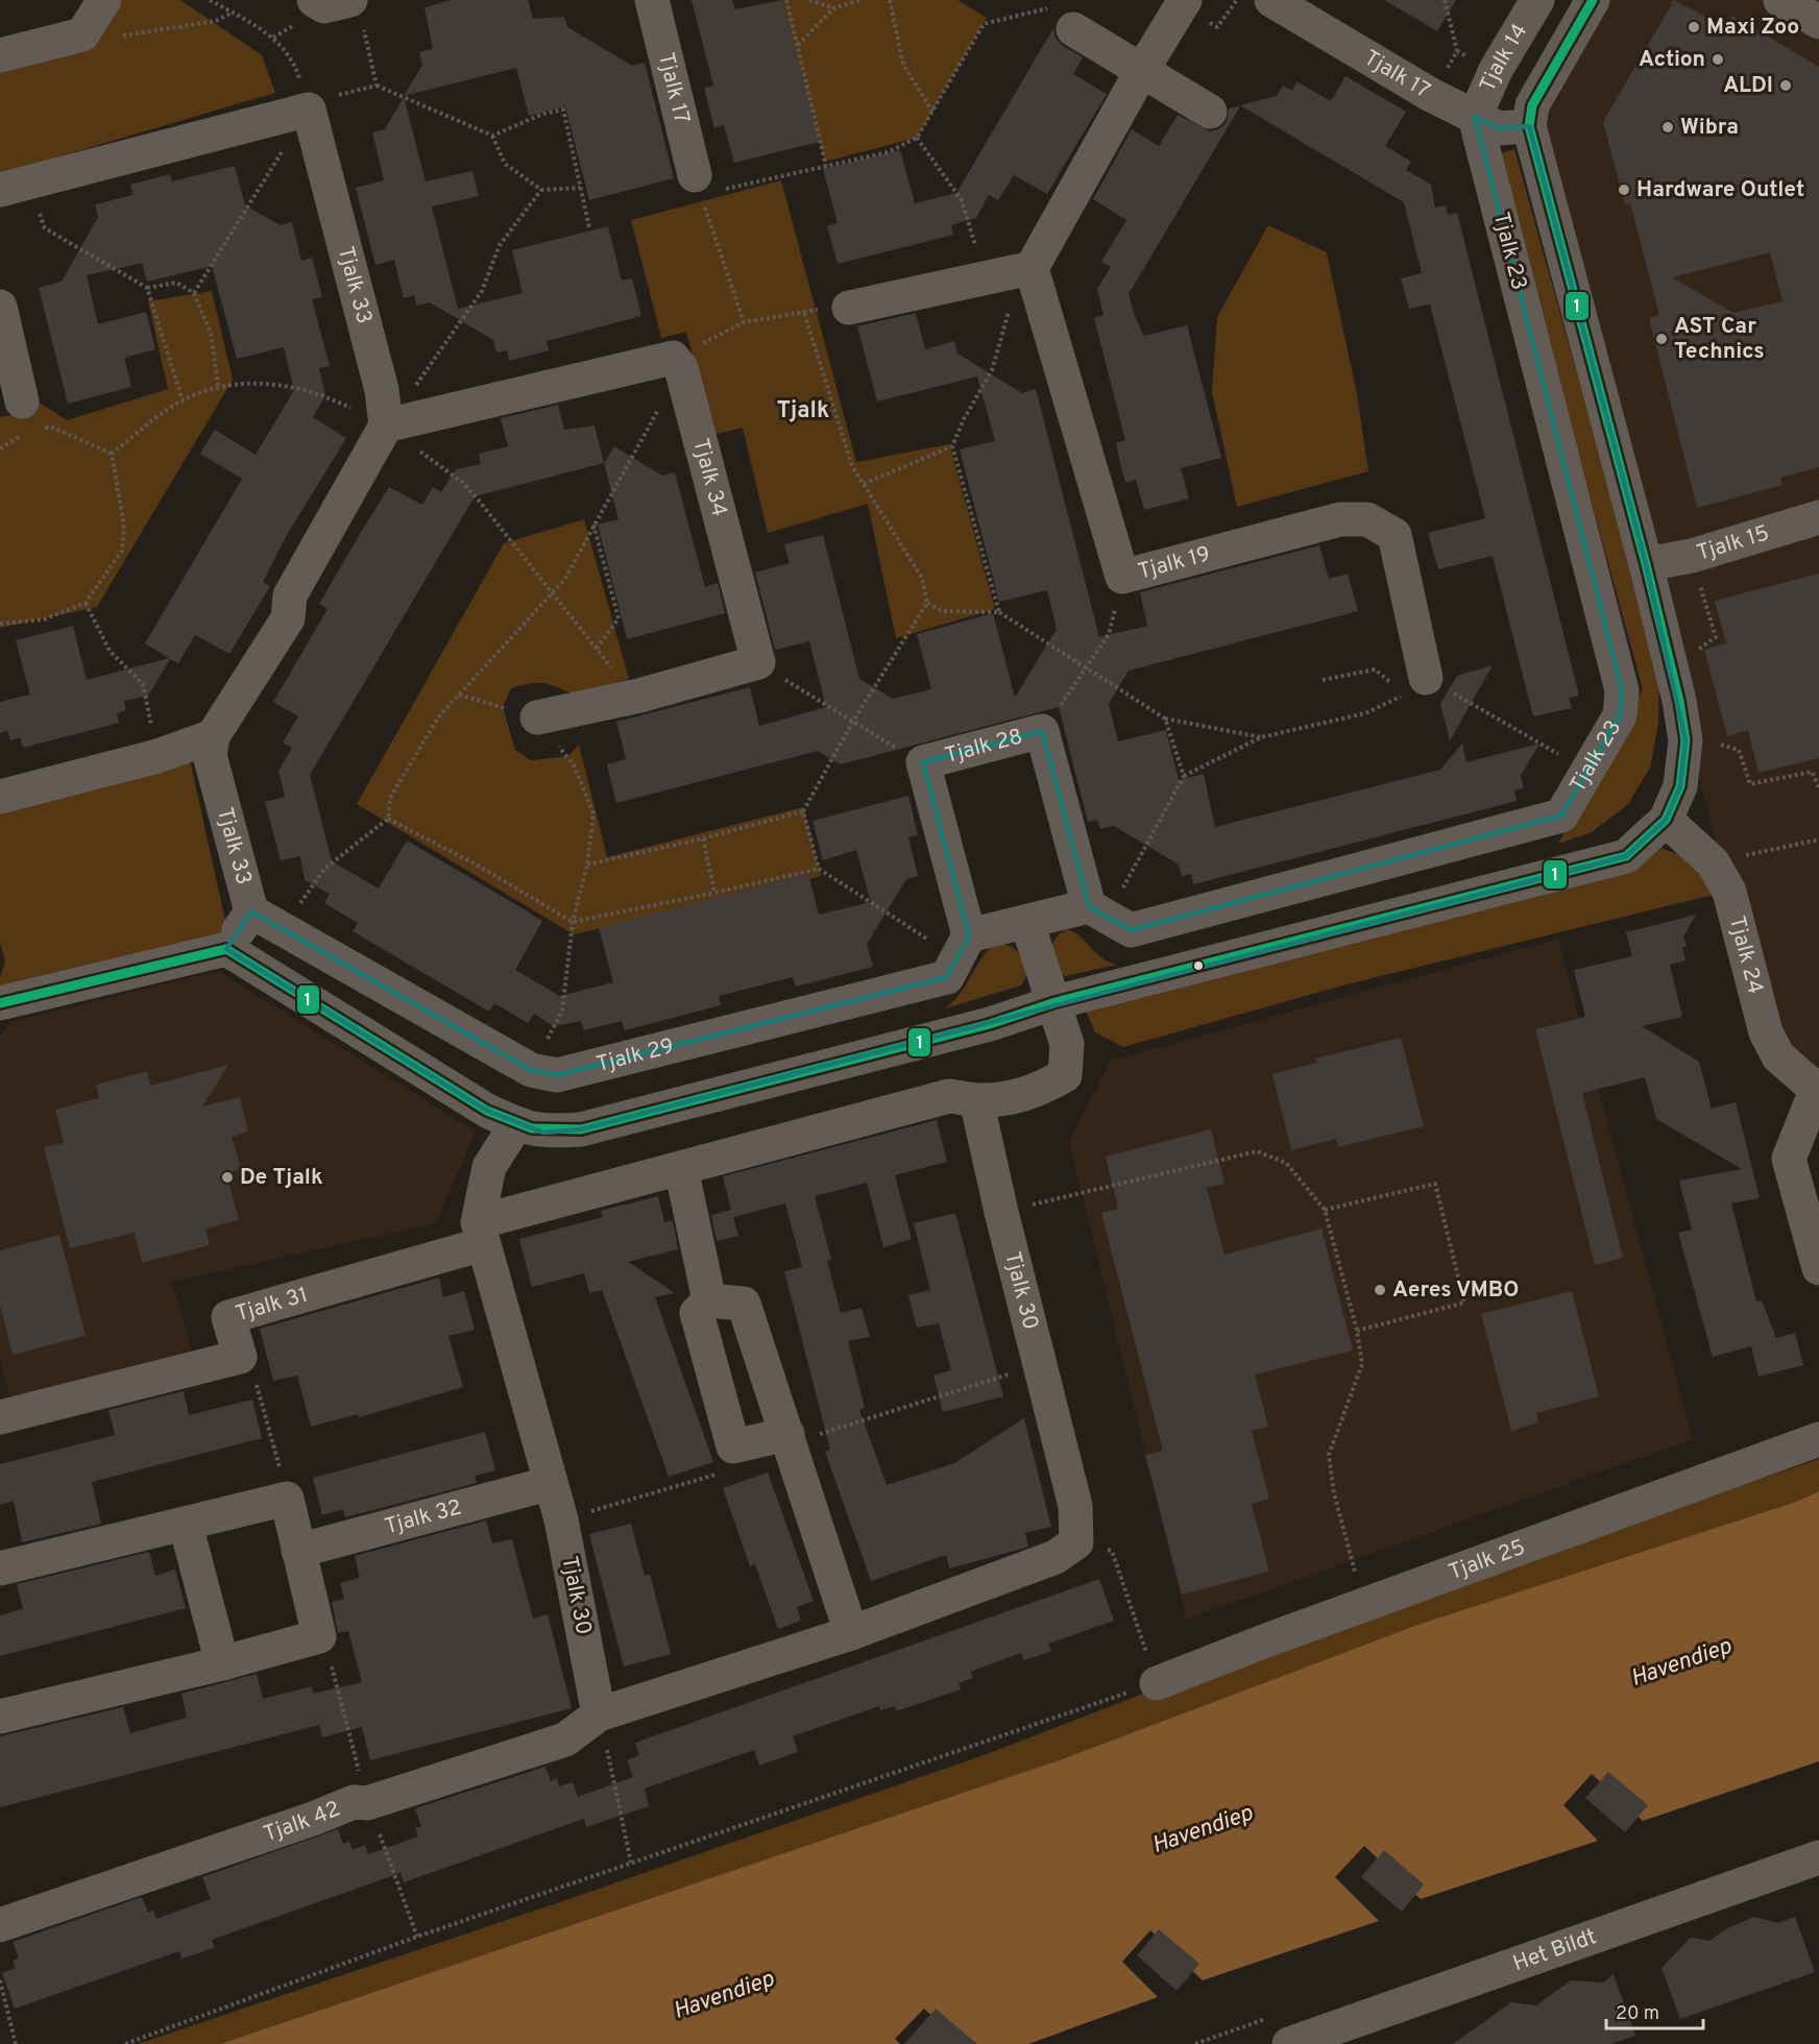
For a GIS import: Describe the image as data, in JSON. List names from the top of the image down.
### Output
{
  "streets": {
    "street": [
      "Tjalk 14",
      "Tjalk 17",
      "Tjalk 23",
      "Tjalk 33",
      "Tjalk 34",
      "Tjalk 15",
      "Tjalk 19",
      "Tjalk 28",
      "Tjalk 24",
      "Tjalk 29",
      "Tjalk 30",
      "Tjalk 31",
      "Tjalk 32",
      "Tjalk 25",
      "Tjalk 42",
      "Het Bildt"
    ]
  },
  "crossings": [
    ["Tjalk 14", "Tjalk 17"],
    ["Tjalk 14", "Tjalk 23"],
    ["Tjalk 17", "Tjalk 23"],
    ["Tjalk 23", "Tjalk 28"],
    ["Tjalk 33", "Tjalk 29"],
    ["Tjalk 28", "Tjalk 29"],
    ["Tjalk 30", "Tjalk 31"],
    ["Tjalk 30", "Tjalk 32"],
    ["Tjalk 30", "Tjalk 42"]
  ],
  "districts": ["Tjalk"],
  "water": ["Havendiep"],
  "places": [
    "Maxi Zoo",
    "Action",
    "ALDI",
    "Wibra",
    "Hardware Outlet",
    "AST Car Technics",
    "De Tjalk",
    "Aeres VMBO"
  ],
  "lines": ["transit line 1"],
  "scale_bar": "20 m"
}
